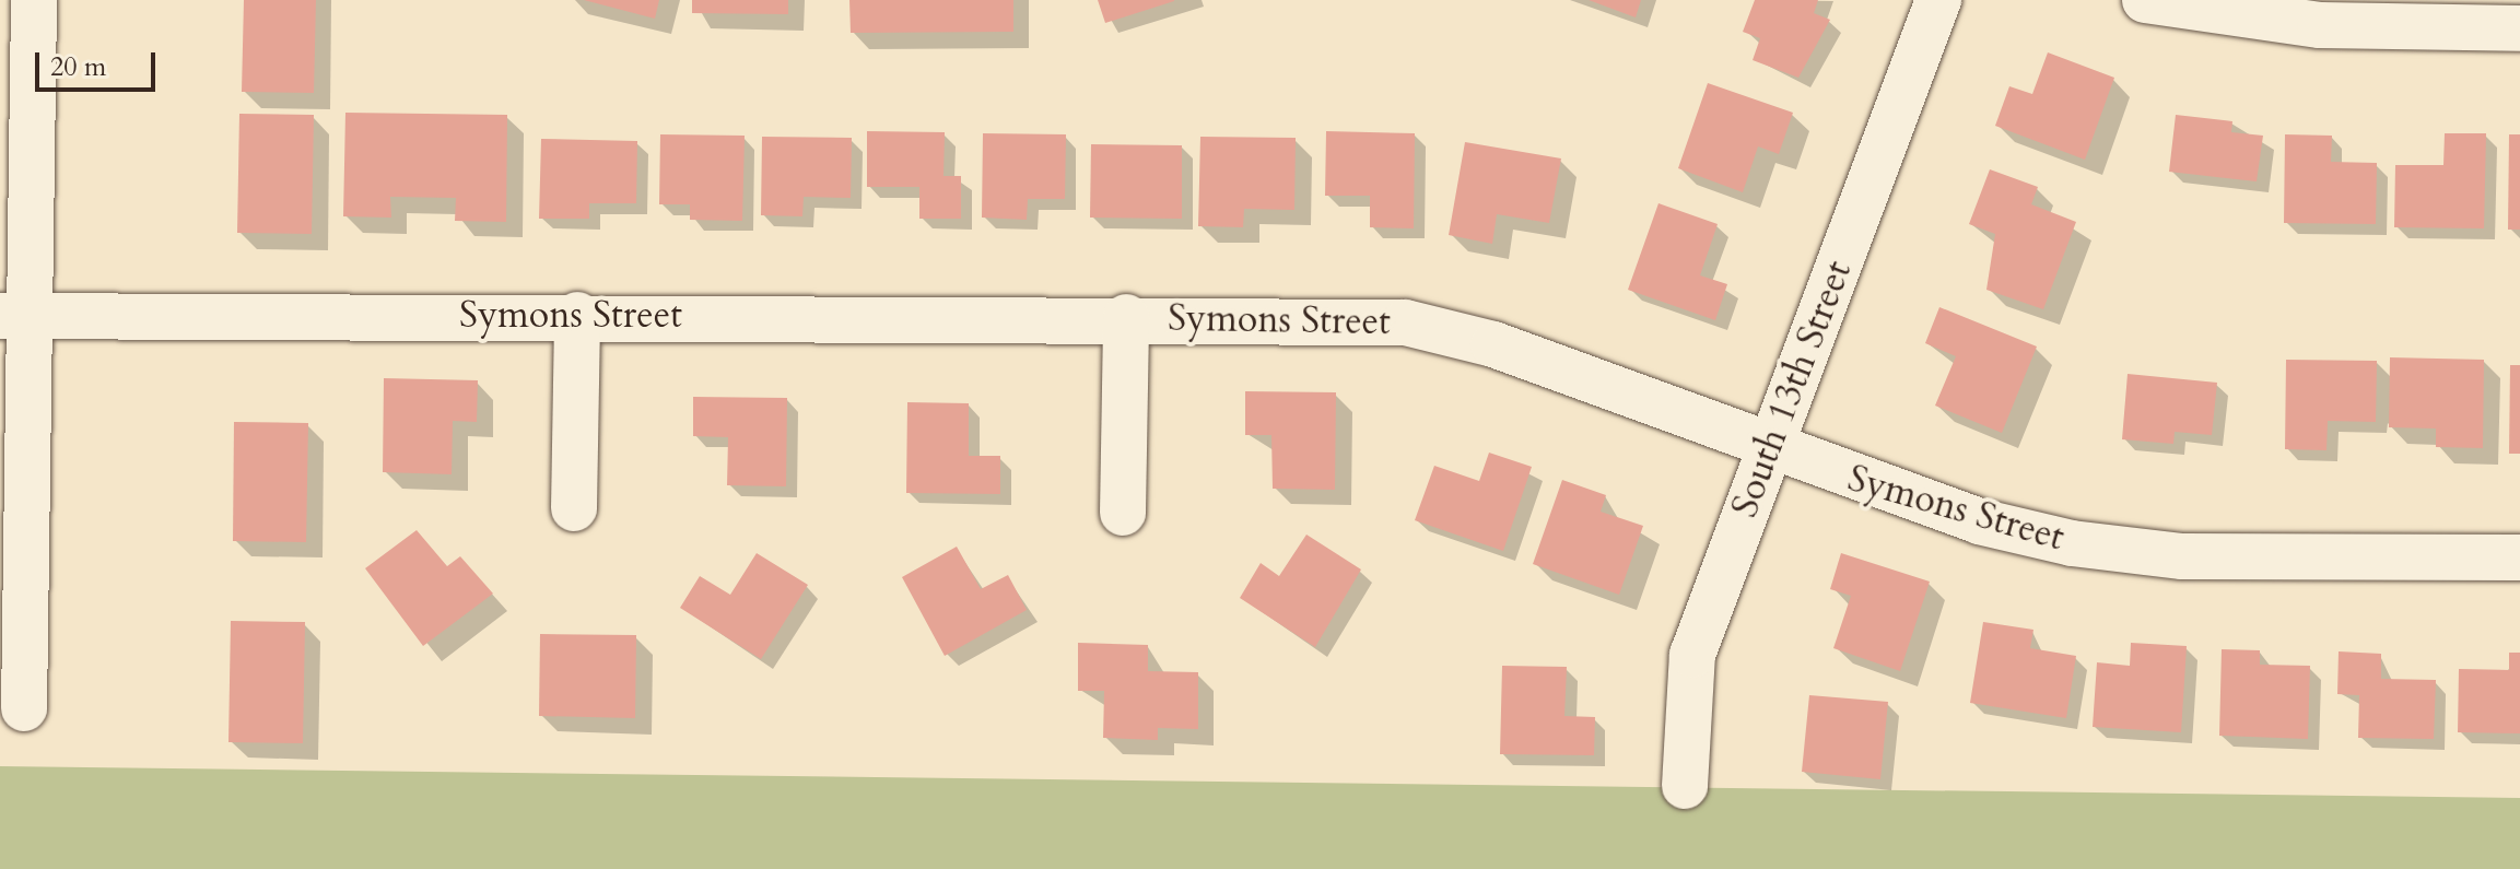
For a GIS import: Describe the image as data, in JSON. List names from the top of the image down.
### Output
{
  "streets": {
    "street": ["Symons Street", "South 13th Street"]
  },
  "crossings": [
    ["Symons Street", "South 13th Street"]
  ],
  "scale_bar": "20 m"
}
